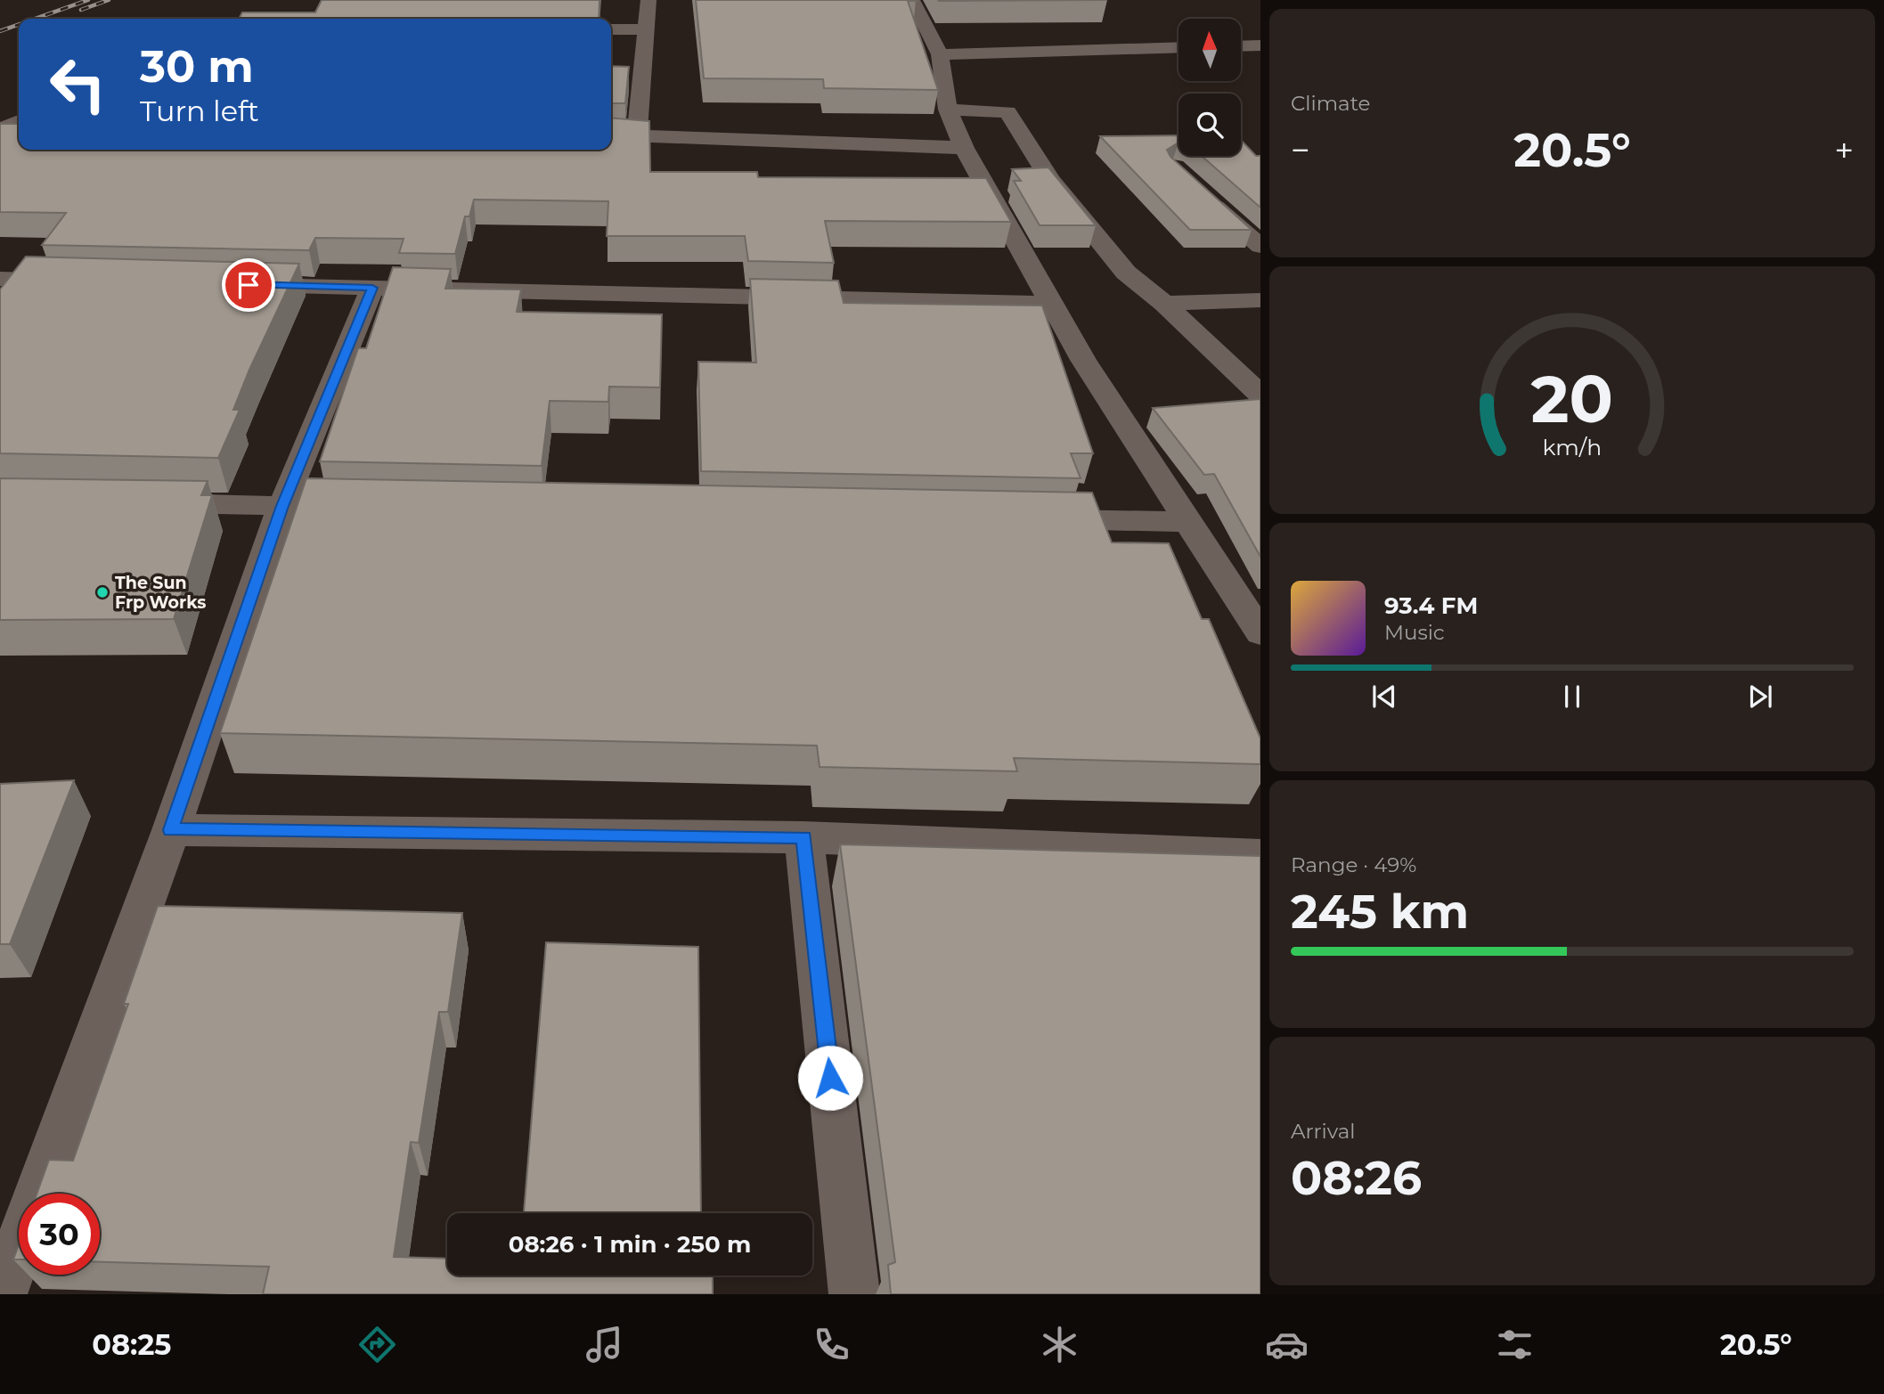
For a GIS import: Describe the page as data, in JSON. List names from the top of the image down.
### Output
{
  "places": ["The Sun Frp Works"],
  "north": "top",
  "page": {
    "tile": [
      "Climate",
      ["Range · 49%", "245 km"],
      ["Arrival", "08:26"]
    ],
    "turn": ["30 m", "Turn left"],
    "heat": ["−", "20.5°", "+"],
    "song": ["93.4 FM", "Music"],
    "limit": "30",
    "trip": "08:26 · 1 min · 250 m",
    "tabs": ["08:25", "20.5°"],
    "gauge": ["20", "km/h"]
  }
}
